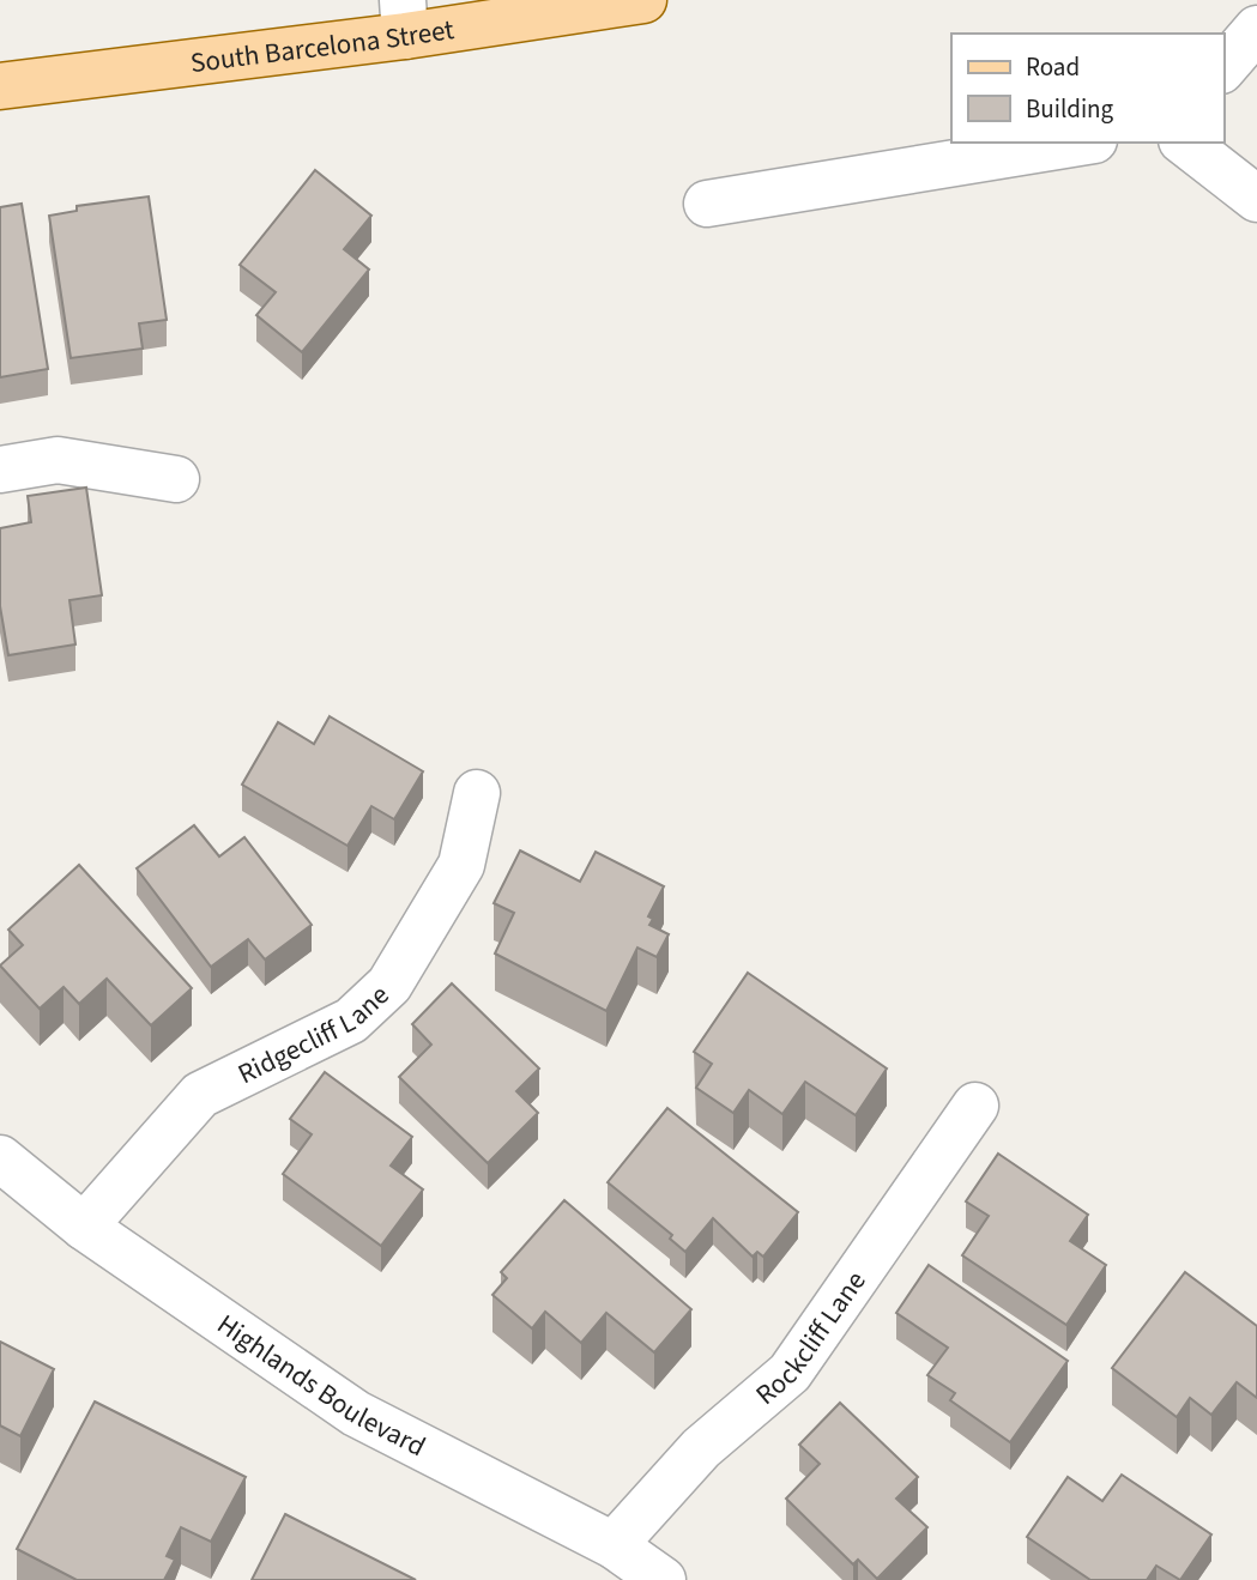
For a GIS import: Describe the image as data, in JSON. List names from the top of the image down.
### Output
{
  "streets": {
    "main road": ["South Barcelona Street"],
    "street": ["Ridgecliff Lane", "Rockcliff Lane", "Highlands Boulevard"]
  },
  "crossings": [
    ["Ridgecliff Lane", "Highlands Boulevard"],
    ["Rockcliff Lane", "Highlands Boulevard"]
  ],
  "legend": ["Road", "Building"]
}
